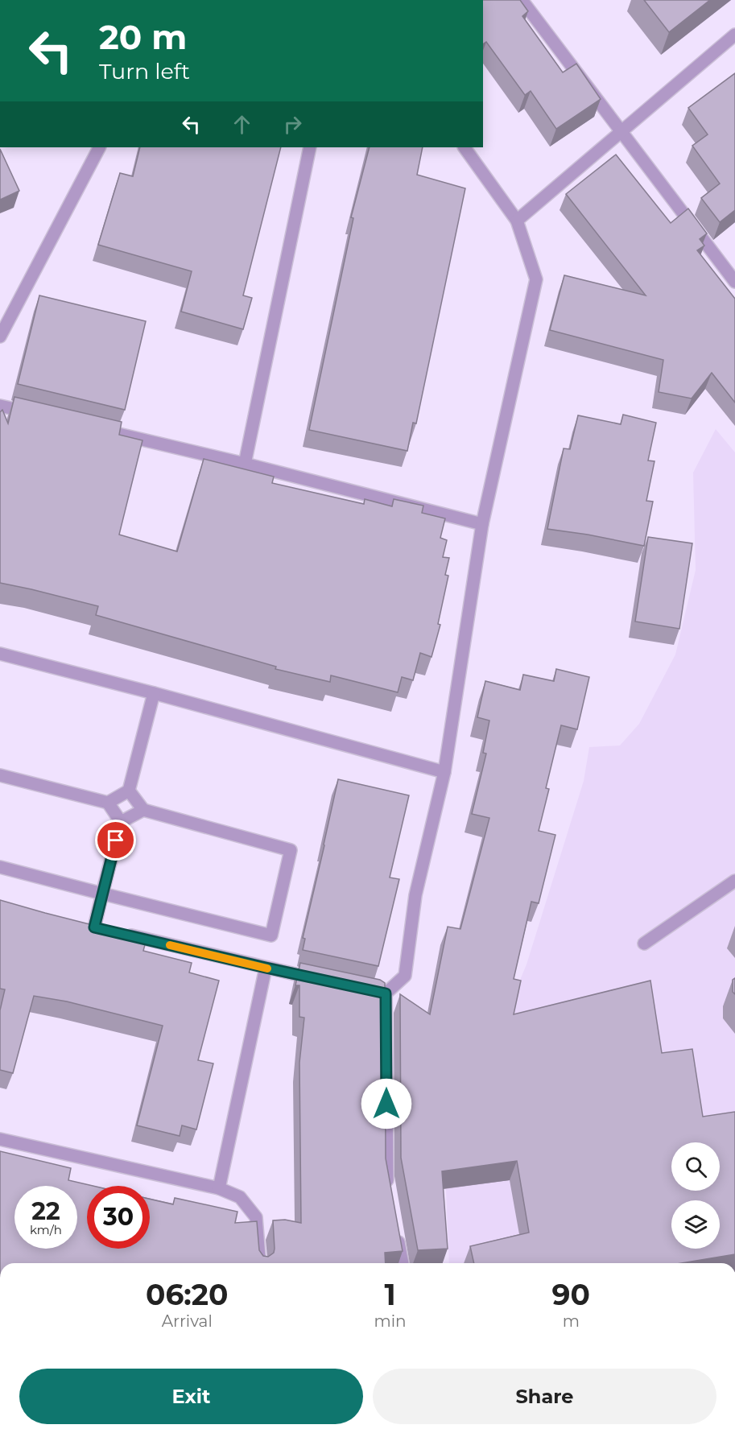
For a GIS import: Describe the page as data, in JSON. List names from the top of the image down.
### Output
{
  "page": {
    "turn": ["20 m", "Turn left"],
    "speed": "22 km/h",
    "limit": "30",
    "eta": [
      "06:20",
      "Arrival",
      "1",
      "min",
      "90",
      "m"
    ],
    "buttons": ["Exit", "Share"]
  }
}
